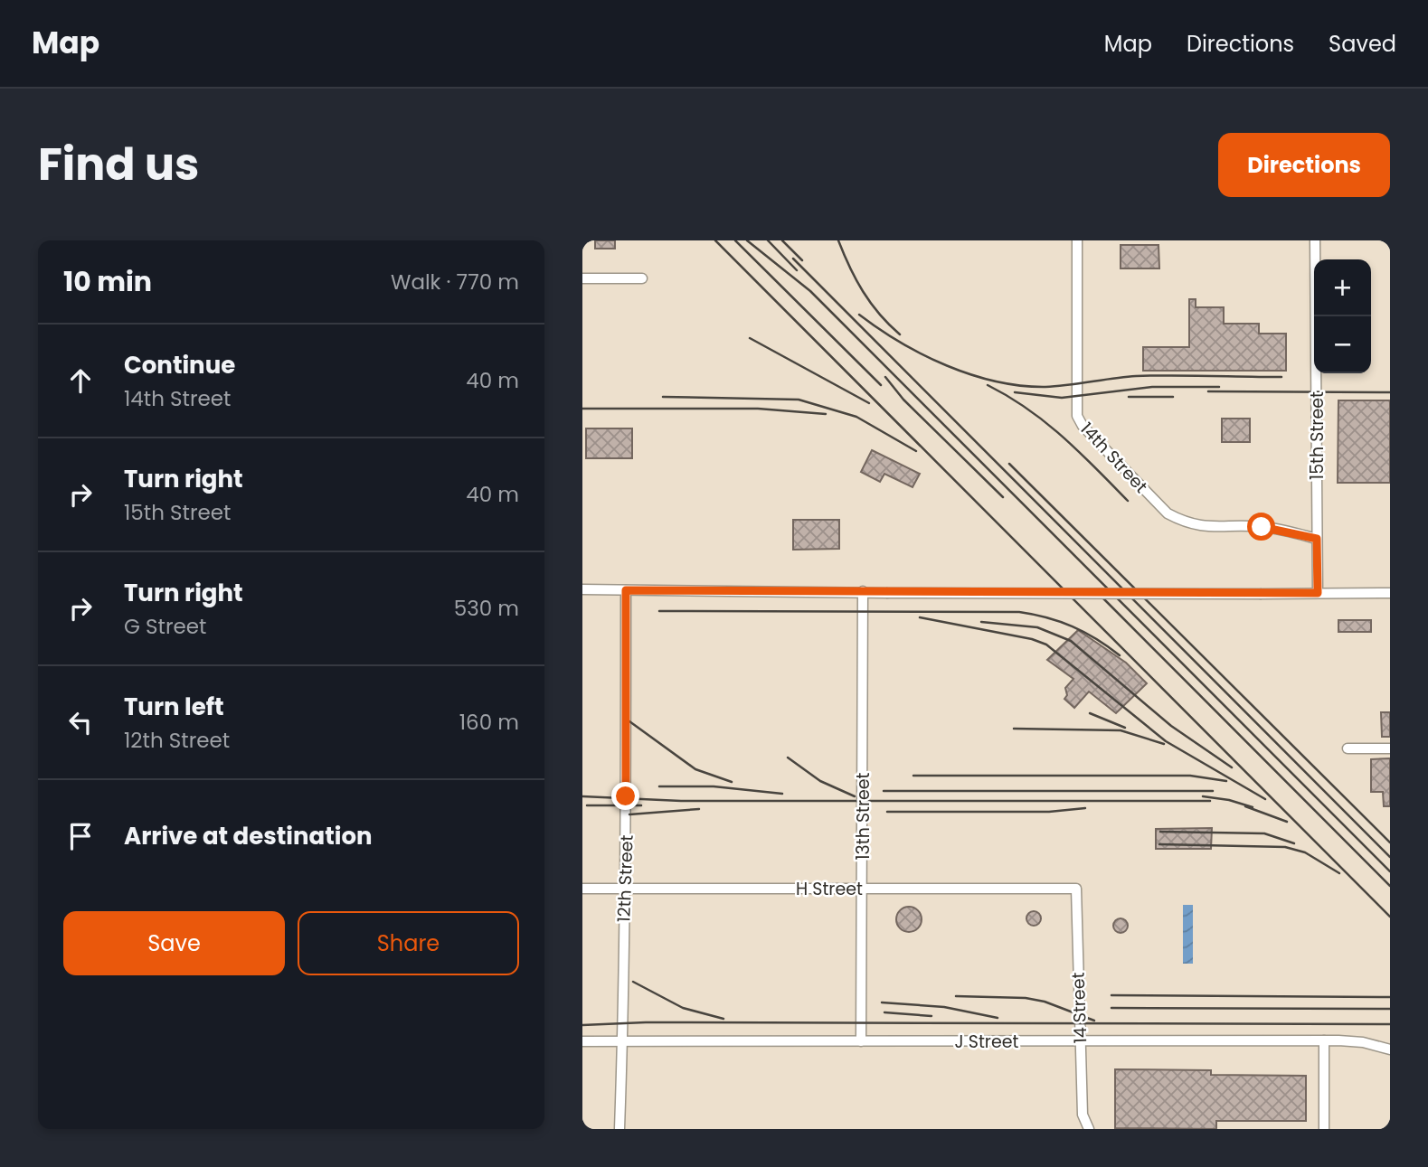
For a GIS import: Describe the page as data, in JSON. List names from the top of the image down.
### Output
{
  "streets": {
    "lane": [
      "15th Street",
      "14th Street",
      "13th Street",
      "12th Street",
      "H Street",
      "14 Street",
      "J Street"
    ]
  },
  "crossings": [
    ["15th Street", "14th Street"],
    ["13th Street", "H Street"],
    ["13th Street", "J Street"],
    ["12th Street", "H Street"],
    ["12th Street", "J Street"],
    ["H Street", "14 Street"],
    ["14 Street", "J Street"]
  ],
  "page": {
    "header": "Map",
    "nav": ["Map", "Directions", "Saved"],
    "title": "Find us",
    "buttons": [
      "Directions",
      ["Save", "Share"]
    ],
    "heading": ["10 min", "Walk · 770 m"],
    "map_buttons": ["+", "−"],
    "list": [
      ["Continue", "14th Street", "40 m"],
      ["Turn right", "15th Street", "40 m"],
      ["Turn right", "G Street", "530 m"],
      ["Turn left", "12th Street", "160 m"],
      "Arrive at destination"
    ]
  }
}
